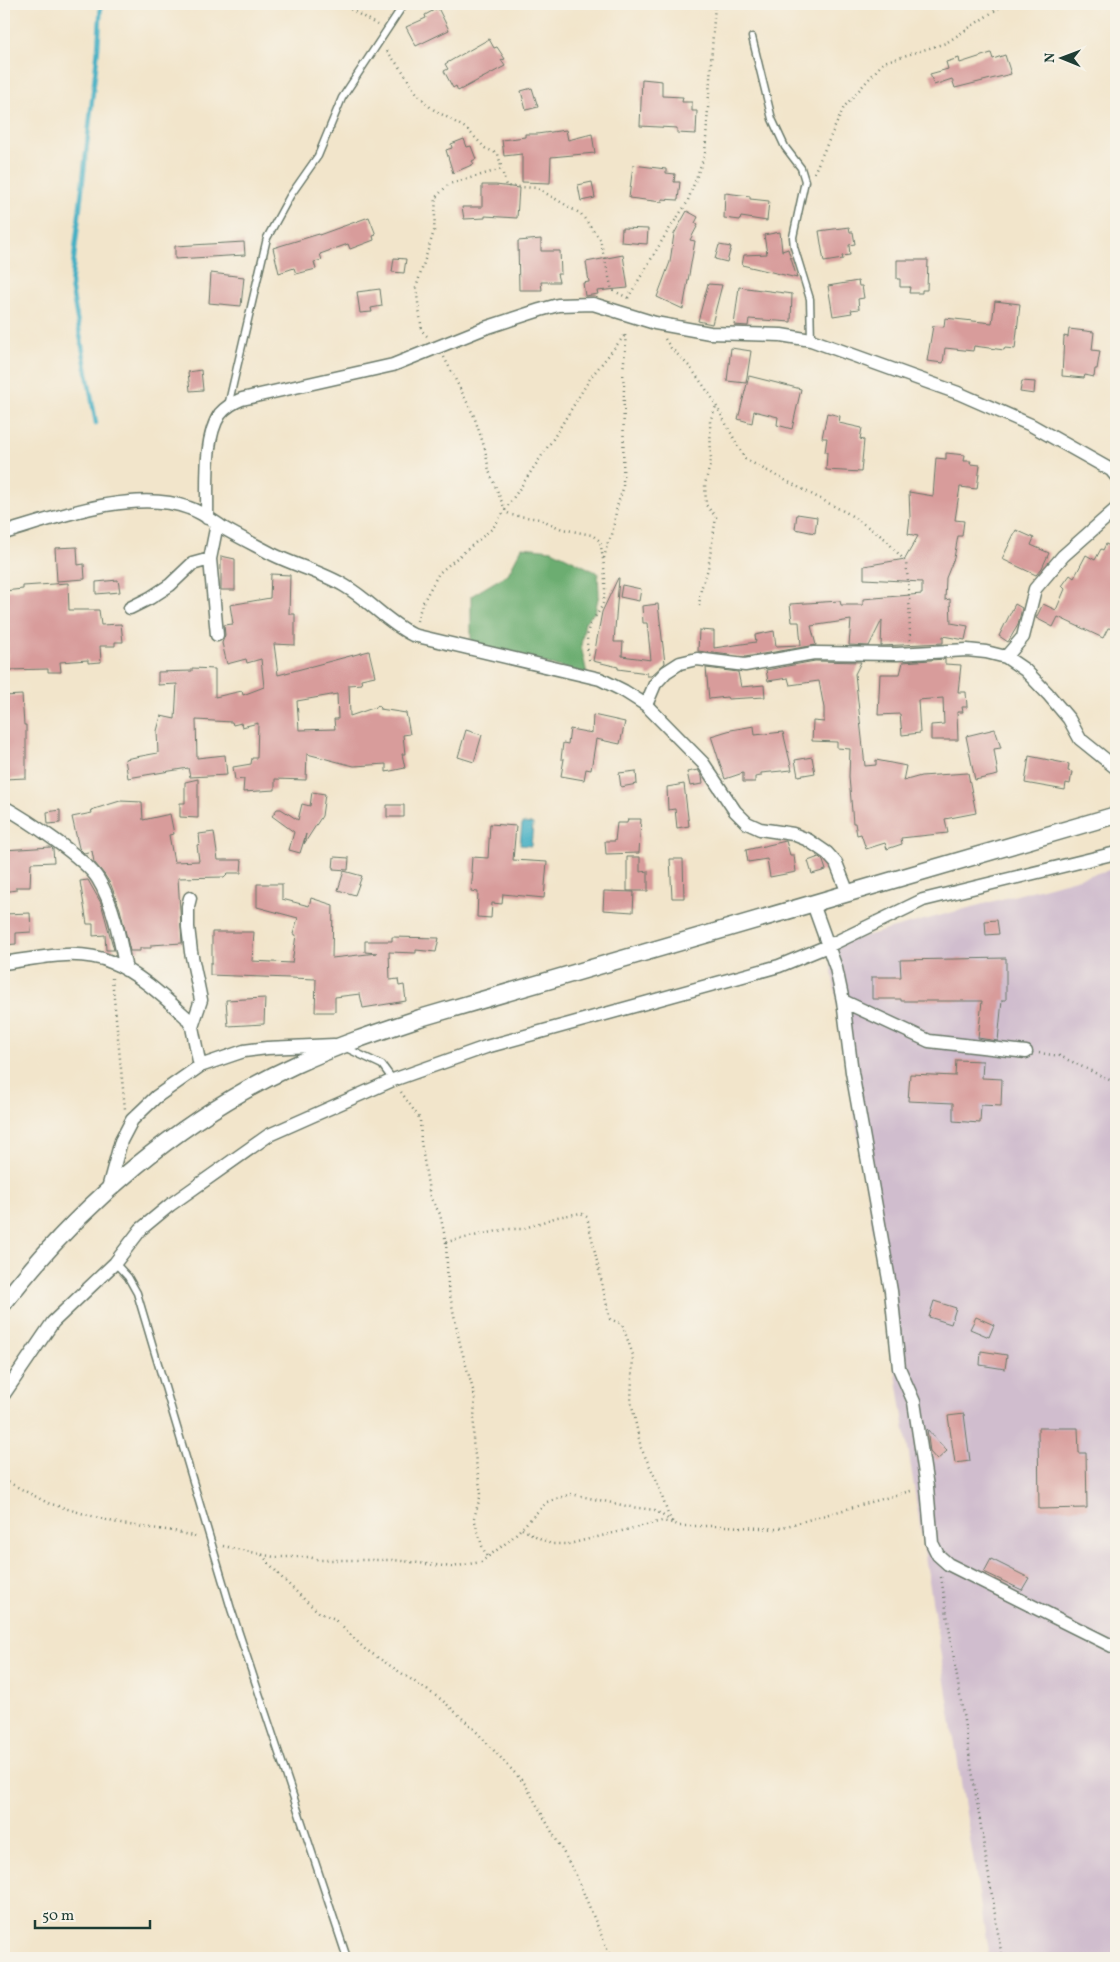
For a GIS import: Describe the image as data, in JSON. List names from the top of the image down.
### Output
{
  "scale_bar": "50 m",
  "north": "left"
}
